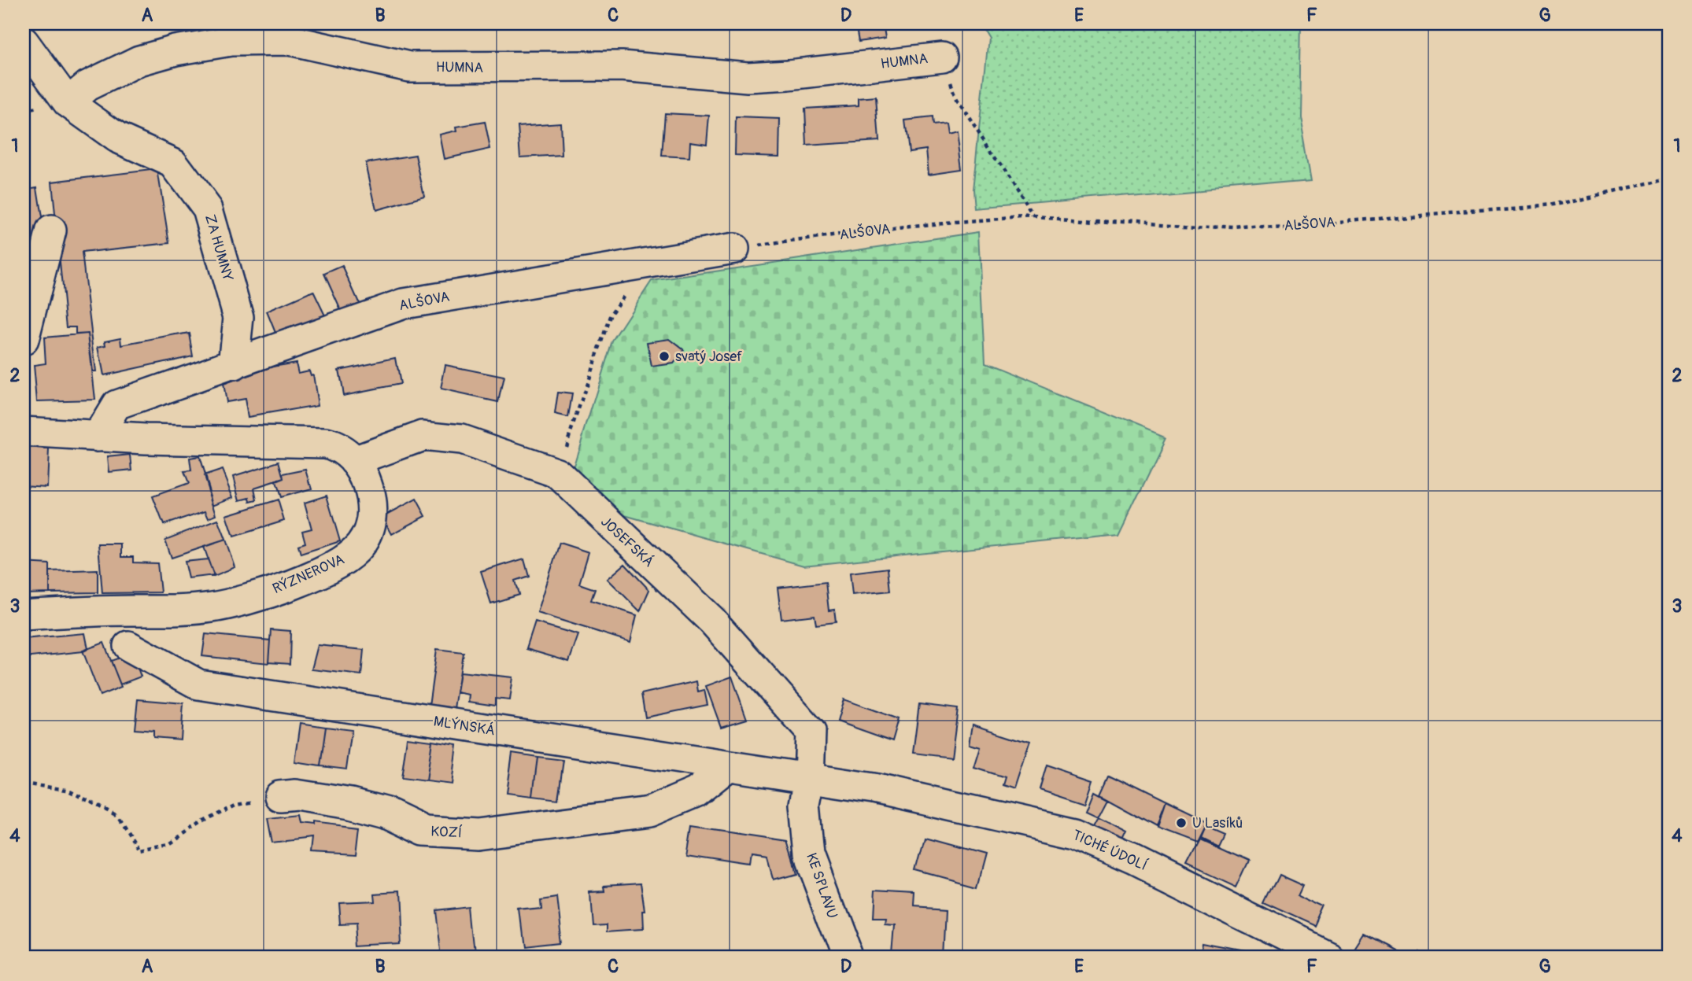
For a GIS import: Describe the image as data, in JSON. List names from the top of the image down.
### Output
{
  "streets": {
    "street": [
      "HUMNA",
      "ALŠOVA",
      "ZA HUMNY",
      "JOSEFSKÁ",
      "RÝZNEROVA",
      "MLÝNSKÁ",
      "KOZÍ",
      "TICHÉ ÚDOLÍ",
      "KE SPLAVU"
    ]
  },
  "crossings": [
    ["HUMNA", "ZA HUMNY"],
    ["ALŠOVA", "ZA HUMNY"],
    ["ALŠOVA", "RÝZNEROVA"],
    ["JOSEFSKÁ", "RÝZNEROVA"],
    ["JOSEFSKÁ", "MLÝNSKÁ"],
    ["JOSEFSKÁ", "TICHÉ ÚDOLÍ"],
    ["JOSEFSKÁ", "KE SPLAVU"],
    ["MLÝNSKÁ", "KOZÍ"],
    ["MLÝNSKÁ", "TICHÉ ÚDOLÍ"],
    ["MLÝNSKÁ", "KE SPLAVU"],
    ["TICHÉ ÚDOLÍ", "KE SPLAVU"]
  ],
  "places": ["svatý Josef", "U Lasíků"],
  "grid": {
    "columns": [
      "A",
      "B",
      "C",
      "D",
      "E",
      "F",
      "G"
    ],
    "rows": [
      "1",
      "2",
      "3",
      "4"
    ]
  }
}
